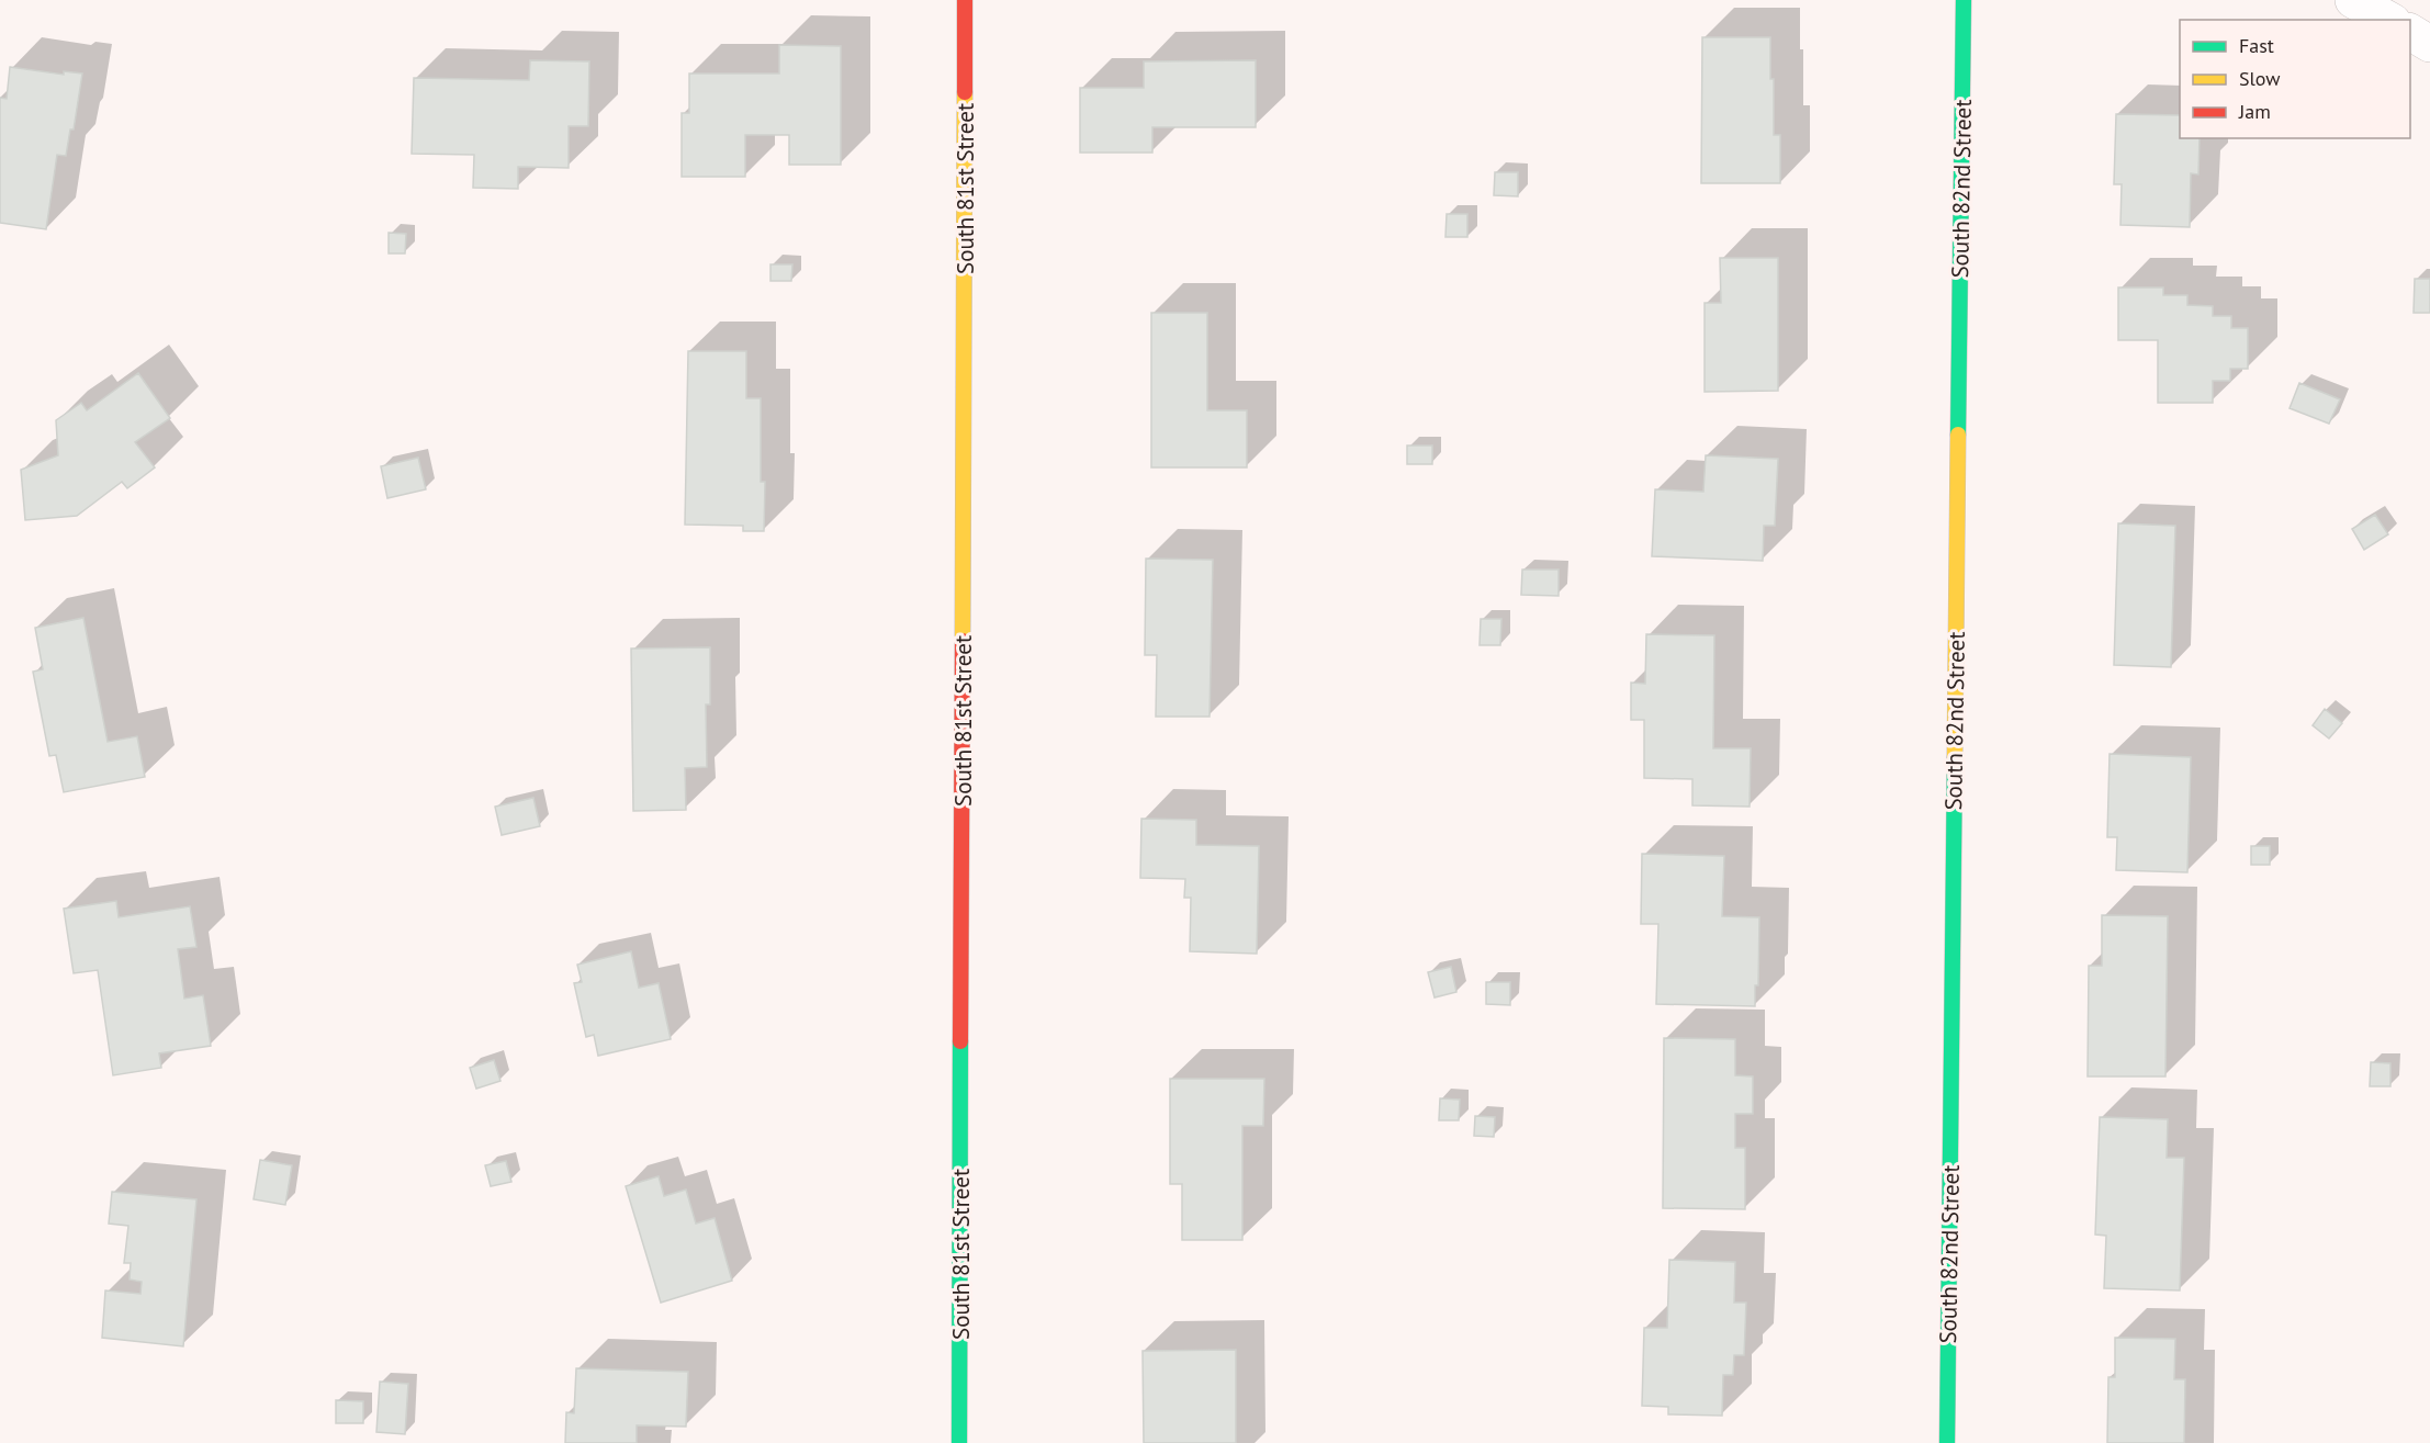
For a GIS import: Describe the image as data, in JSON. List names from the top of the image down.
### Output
{
  "streets": {
    "street": ["South 81st Street", "South 82nd Street"]
  },
  "legend": ["Fast", "Slow", "Jam"]
}
